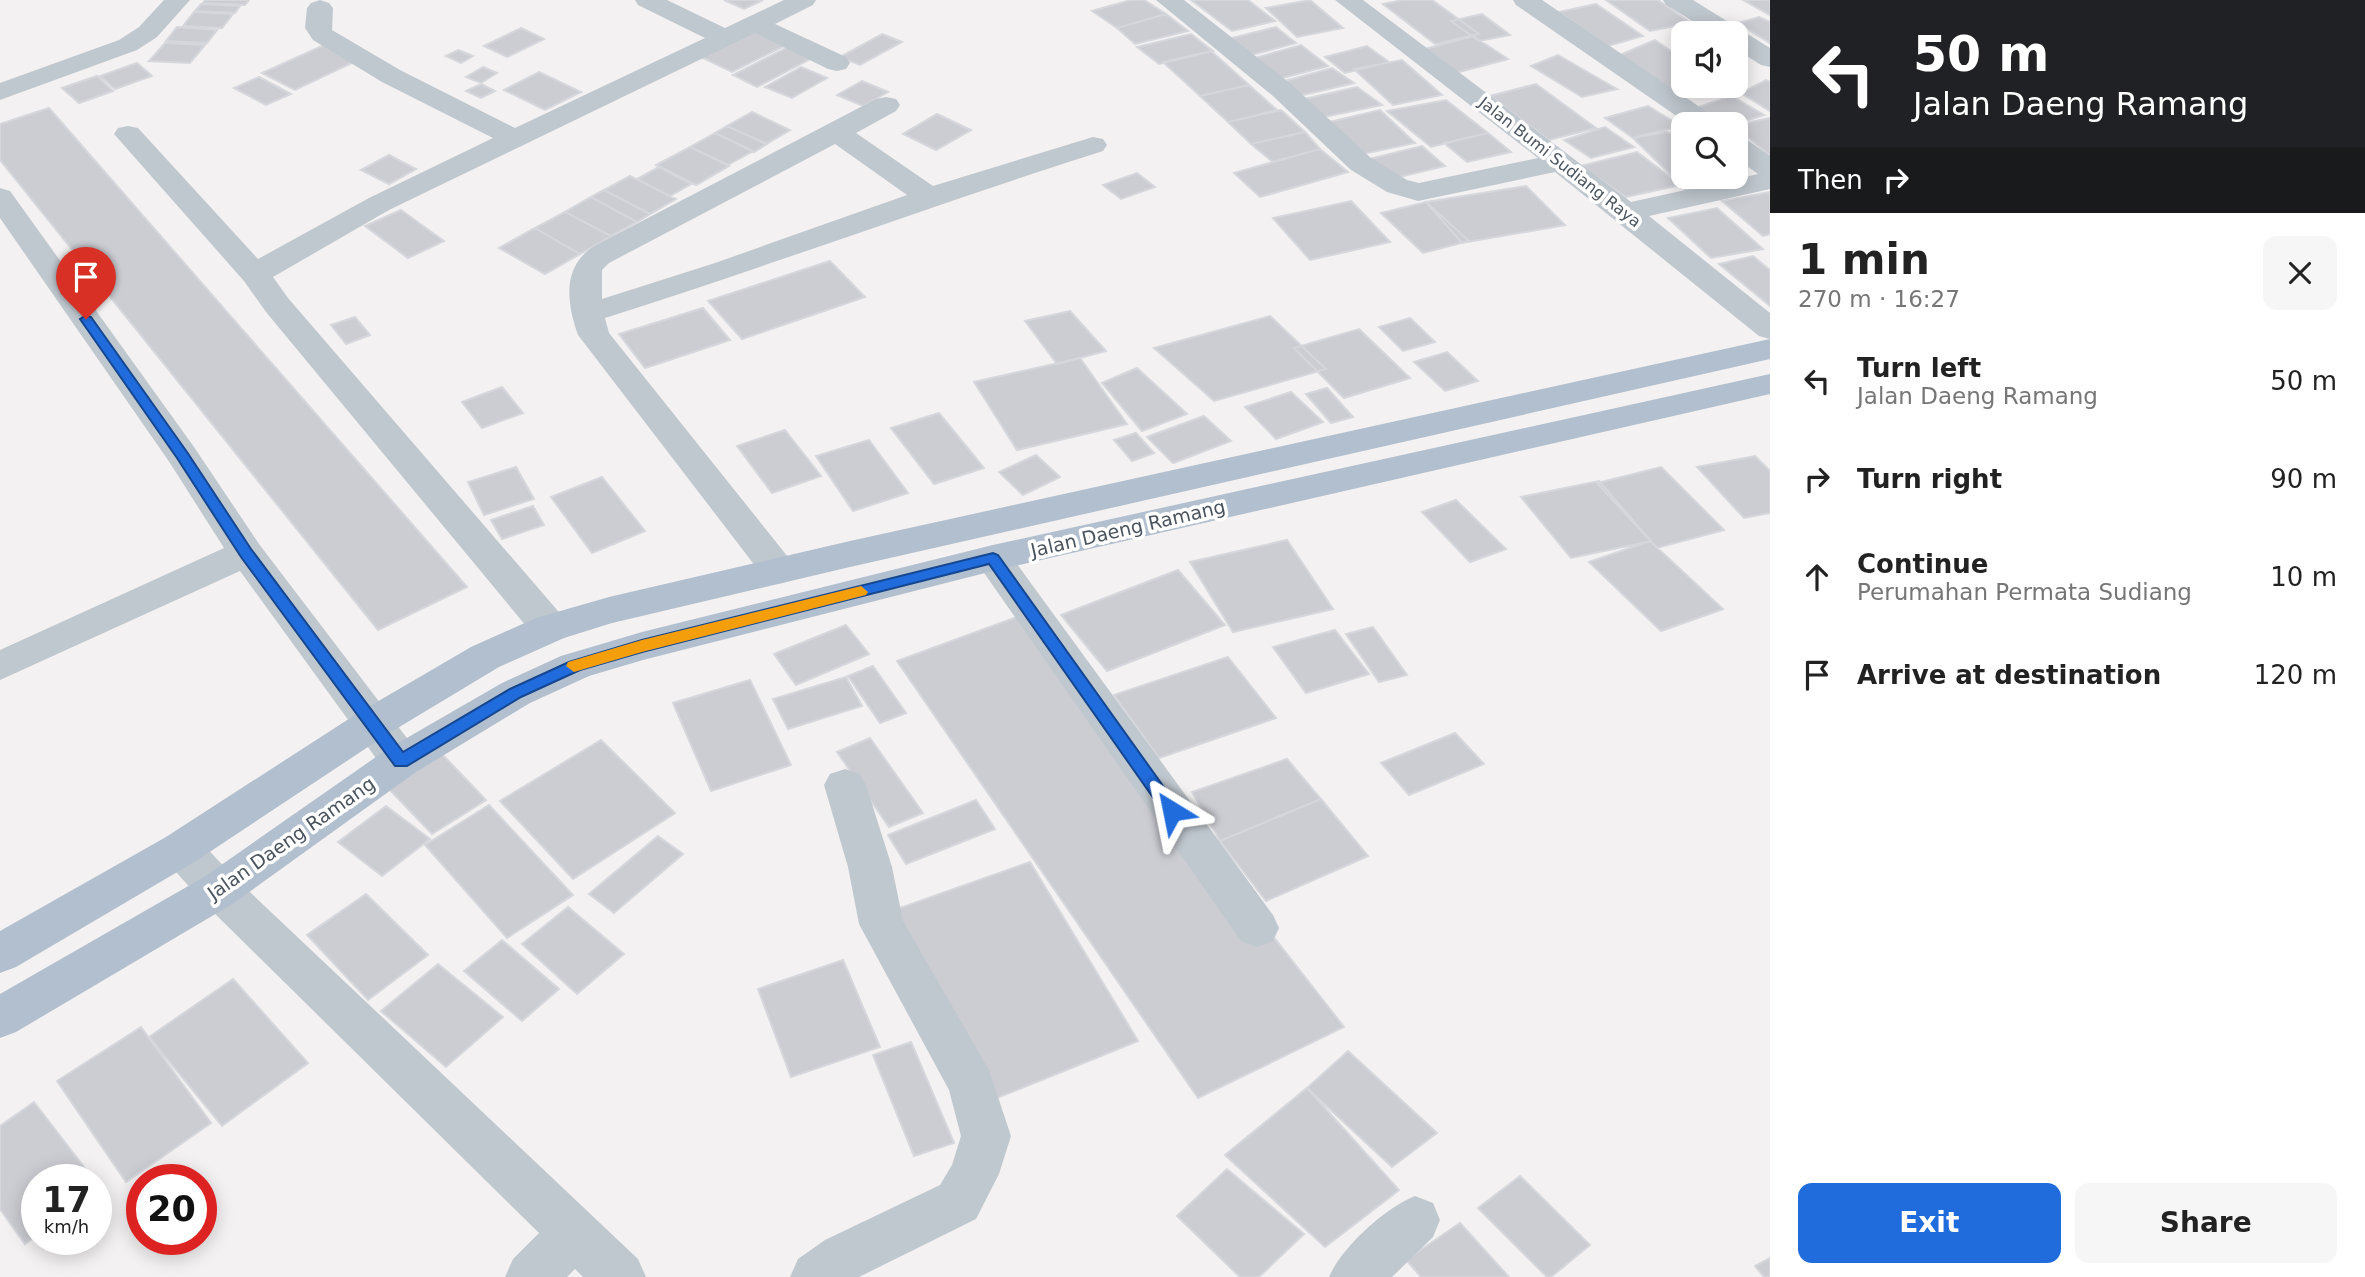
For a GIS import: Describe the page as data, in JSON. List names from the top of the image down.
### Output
{
  "streets": {
    "main road": ["Jalan Daeng Ramang"],
    "street": ["Jalan Bumi Sudiang Raya"]
  },
  "page": {
    "turn": ["50 m", "Jalan Daeng Ramang"],
    "then": "Then",
    "heading": ["1 min", "270 m · 16:27"],
    "list": [
      {
        "name": "Turn left",
        "note": "Jalan Daeng Ramang",
        "value": "50 m"
      },
      {
        "name": "Turn right",
        "value": "90 m"
      },
      {
        "name": "Continue",
        "note": "Perumahan Permata Sudiang",
        "value": "10 m"
      },
      {
        "name": "Arrive at destination",
        "value": "120 m"
      }
    ],
    "speed": "17 km/h",
    "limit": "20",
    "buttons": ["Exit", "Share"]
  }
}
